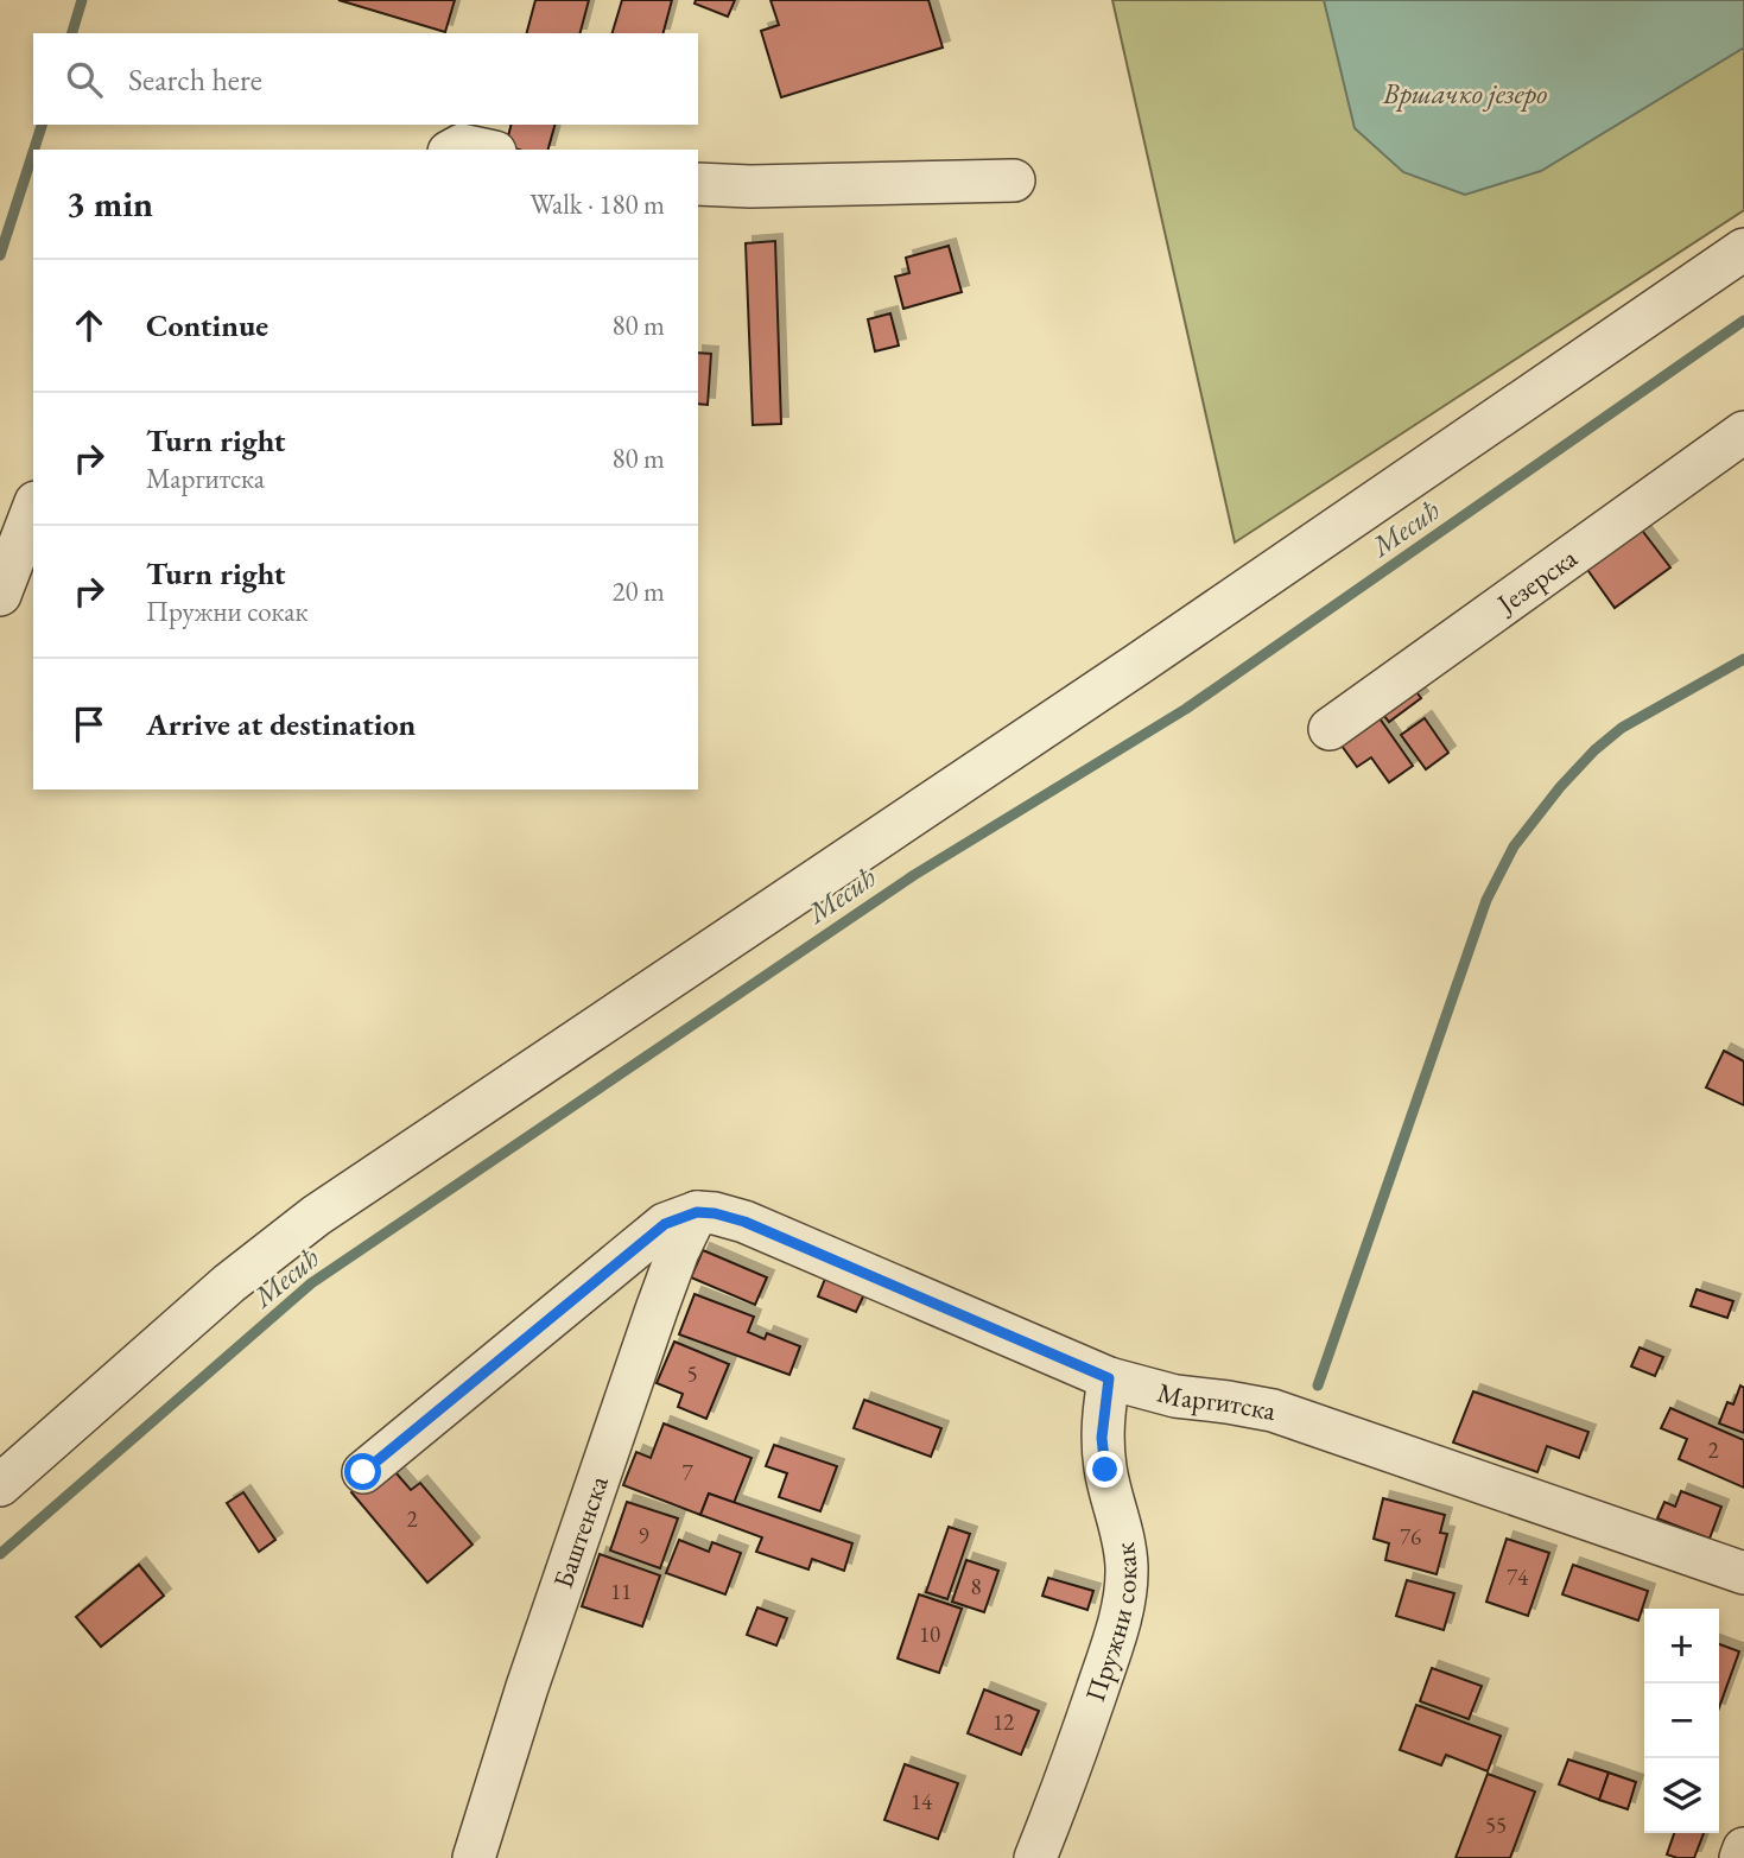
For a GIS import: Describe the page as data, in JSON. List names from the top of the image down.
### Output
{
  "streets": {
    "street": [
      "Језерска",
      "Маргитска",
      "Баштенска",
      "Пружни сокак"
    ]
  },
  "crossings": [
    ["Маргитска", "Баштенска"],
    ["Маргитска", "Пружни сокак"]
  ],
  "water": ["Вршачко језеро", "Месић"],
  "house_numbers": [
    "5",
    "2",
    "7",
    "2",
    "9",
    "76",
    "74",
    "8",
    "11",
    "10",
    "12",
    "14",
    "55"
  ],
  "page": {
    "search": "Search here",
    "heading": ["3 min", "Walk · 180 m"],
    "list": [
      ["Continue", "80 m"],
      ["Turn right", "Маргитска", "80 m"],
      ["Turn right", "Пружни сокак", "20 m"],
      "Arrive at destination"
    ],
    "map_buttons": ["+", "−"]
  }
}
